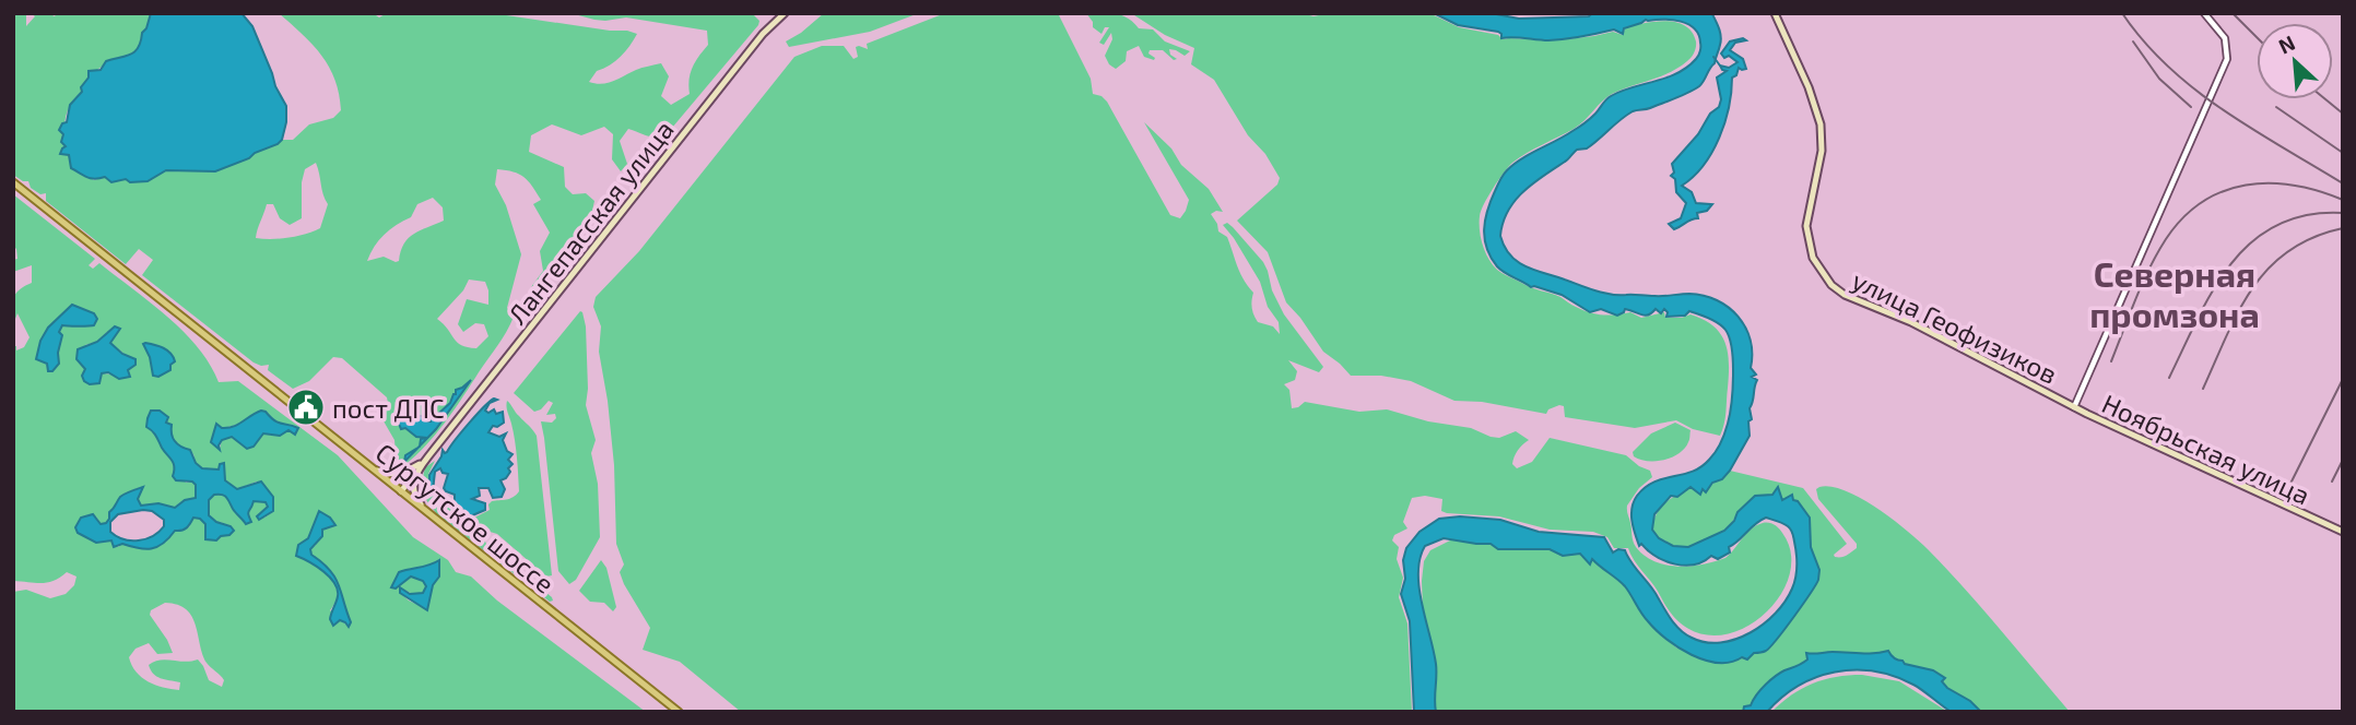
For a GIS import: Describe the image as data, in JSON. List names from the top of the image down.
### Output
{
  "streets": {
    "main road": [
      "Лангепасская улица",
      "улица Геофизиков",
      "Ноябрьская улица",
      "Сургутское шоссе"
    ]
  },
  "crossings": [
    ["улица Геофизиков", "Ноябрьская улица"]
  ],
  "districts": ["Северная промзона"],
  "places": {
    "public building": ["пост ДПС"]
  },
  "north": "top left"
}
